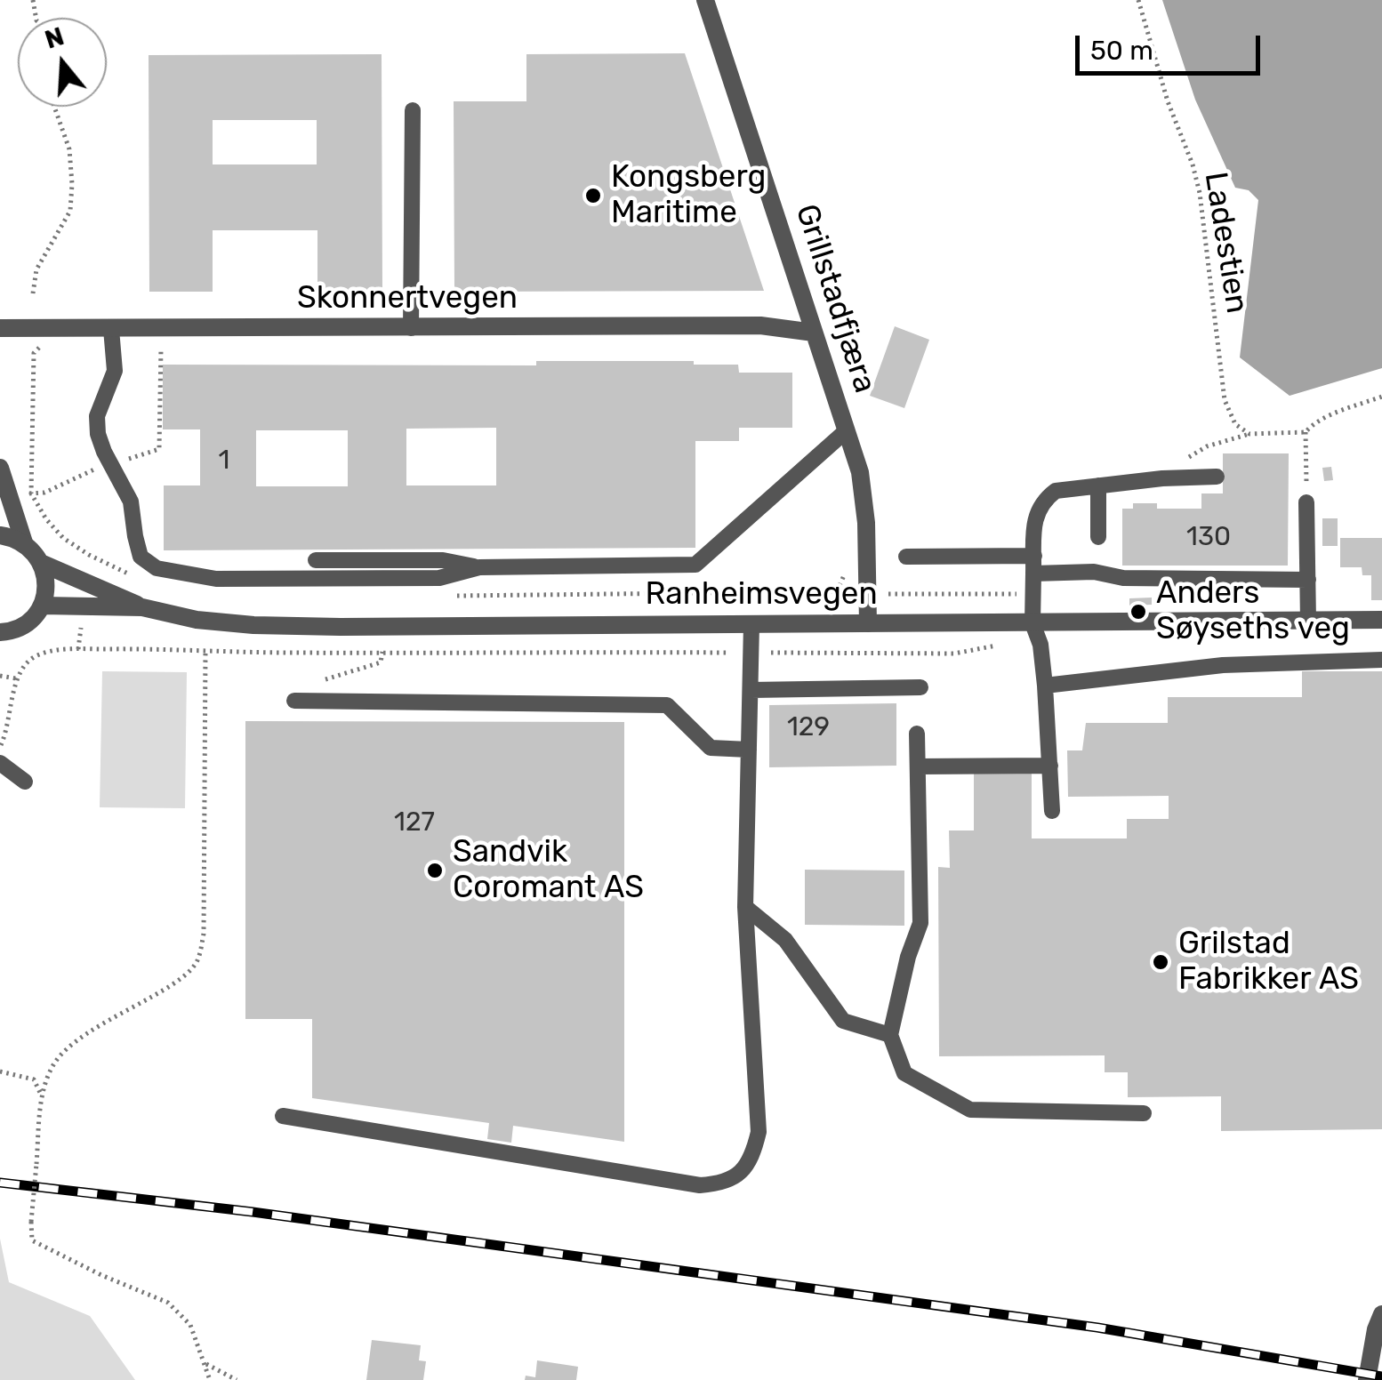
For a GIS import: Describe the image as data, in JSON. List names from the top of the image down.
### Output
{
  "streets": {
    "street": ["Skonnertvegen", "Grillstadfjæra", "Ranheimsvegen"],
    "path": ["Ladestien"]
  },
  "crossings": [
    ["Skonnertvegen", "Grillstadfjæra"],
    ["Grillstadfjæra", "Ranheimsvegen"]
  ],
  "places": [
    "Kongsberg Maritime",
    "Anders Søyseths veg",
    "Sandvik Coromant AS",
    "Grilstad Fabrikker AS"
  ],
  "house_numbers": [
    "1",
    "130",
    "129",
    "127"
  ],
  "scale_bar": "50 m",
  "north": "top"
}
